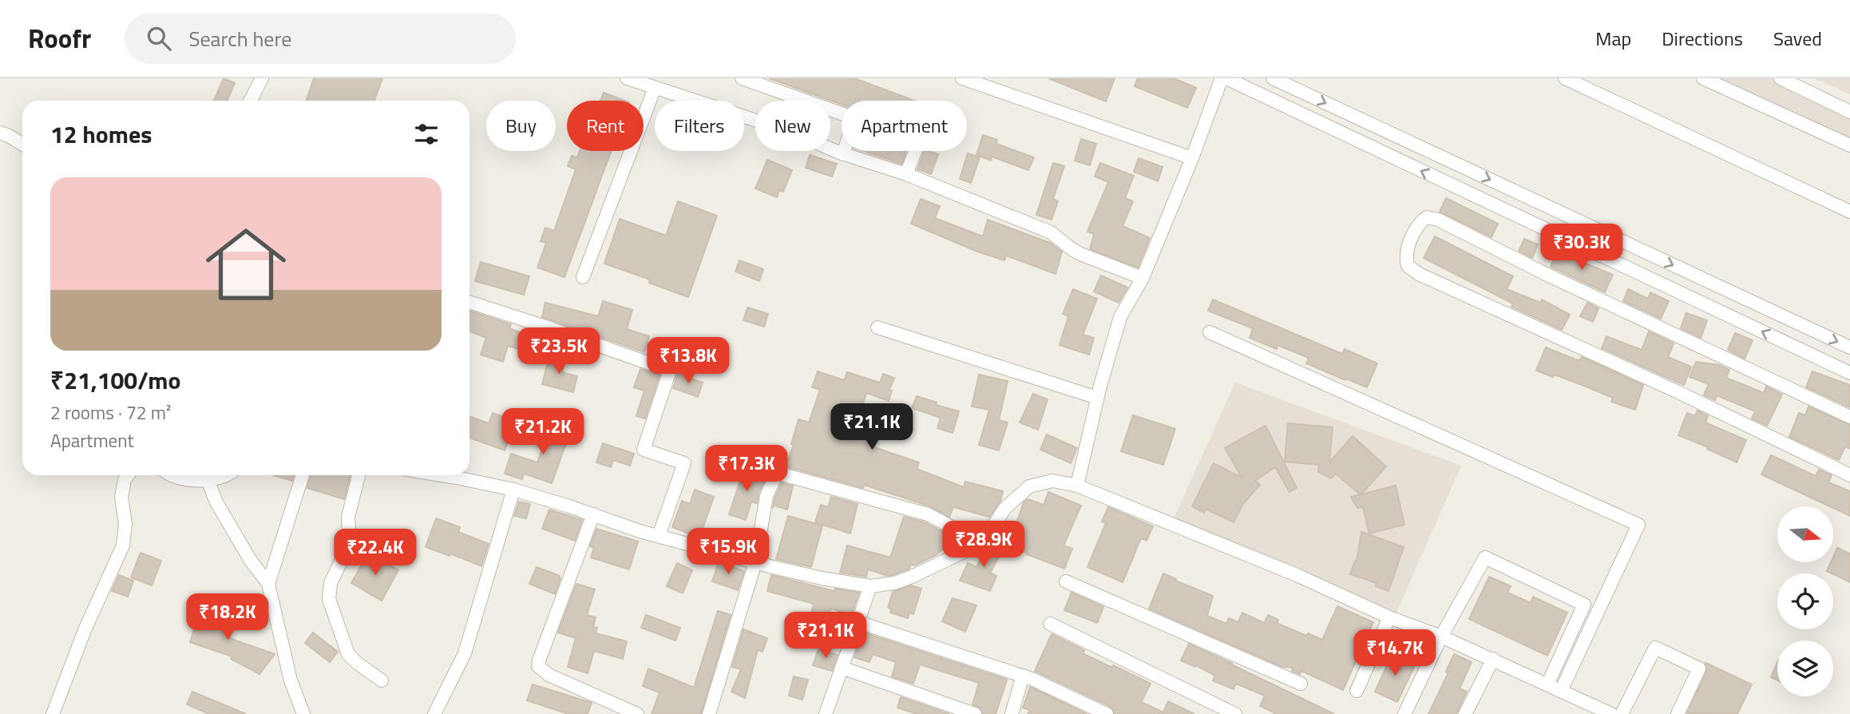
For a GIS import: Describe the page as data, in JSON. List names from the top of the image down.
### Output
{
  "north": "right",
  "page": {
    "header": "Roofr",
    "search": "Search here",
    "nav": ["Map", "Directions", "Saved"],
    "chip": [
      "Buy",
      "Rent",
      "Filters",
      "New",
      "Apartment"
    ],
    "heading": "12 homes",
    "list": [
      {
        "name": "₹21,100/mo",
        "note": "2 rooms · 72 m² · Apartment"
      }
    ],
    "price": [
      "₹30.3K",
      "₹23.5K",
      "₹13.8K",
      "₹21.1K",
      "₹21.2K",
      "₹17.3K",
      "₹28.9K",
      "₹15.9K",
      "₹22.4K",
      "₹18.2K",
      "₹21.1K",
      "₹14.7K"
    ]
  }
}
